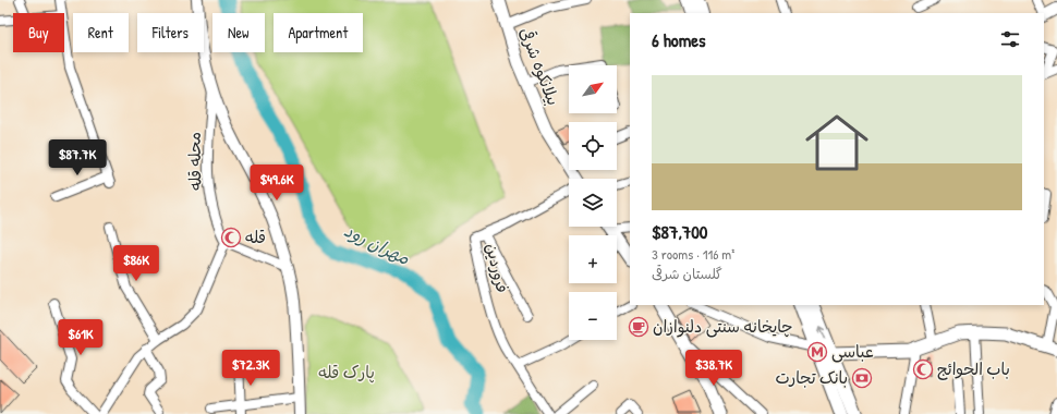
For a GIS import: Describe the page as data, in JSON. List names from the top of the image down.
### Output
{
  "streets": {
    "main road": ["بیلانکوه شرقی"],
    "street": ["محله قله", "فروردین"]
  },
  "water": ["مهران رود"],
  "parks": ["پارک قله"],
  "places": {
    "mosque": ["قله", "باب الحوائج"],
    "cafe": ["چایخانه سنتی دلنوازان"],
    "metro station": ["عباسی"],
    "bank": ["بانک تجارت"]
  },
  "north": "top right",
  "page": {
    "chip": [
      "Buy",
      "Rent",
      "Filters",
      "New",
      "Apartment"
    ],
    "heading": "6 homes",
    "map_buttons": ["+", "−"],
    "list": [
      {
        "name": "$87,700",
        "note": "3 rooms · 116 m² · گلستان شرقی"
      }
    ],
    "price": [
      "$87.7K",
      "$49.6K",
      "$86K",
      "$61K",
      "$72.3K",
      "$38.7K"
    ]
  }
}
